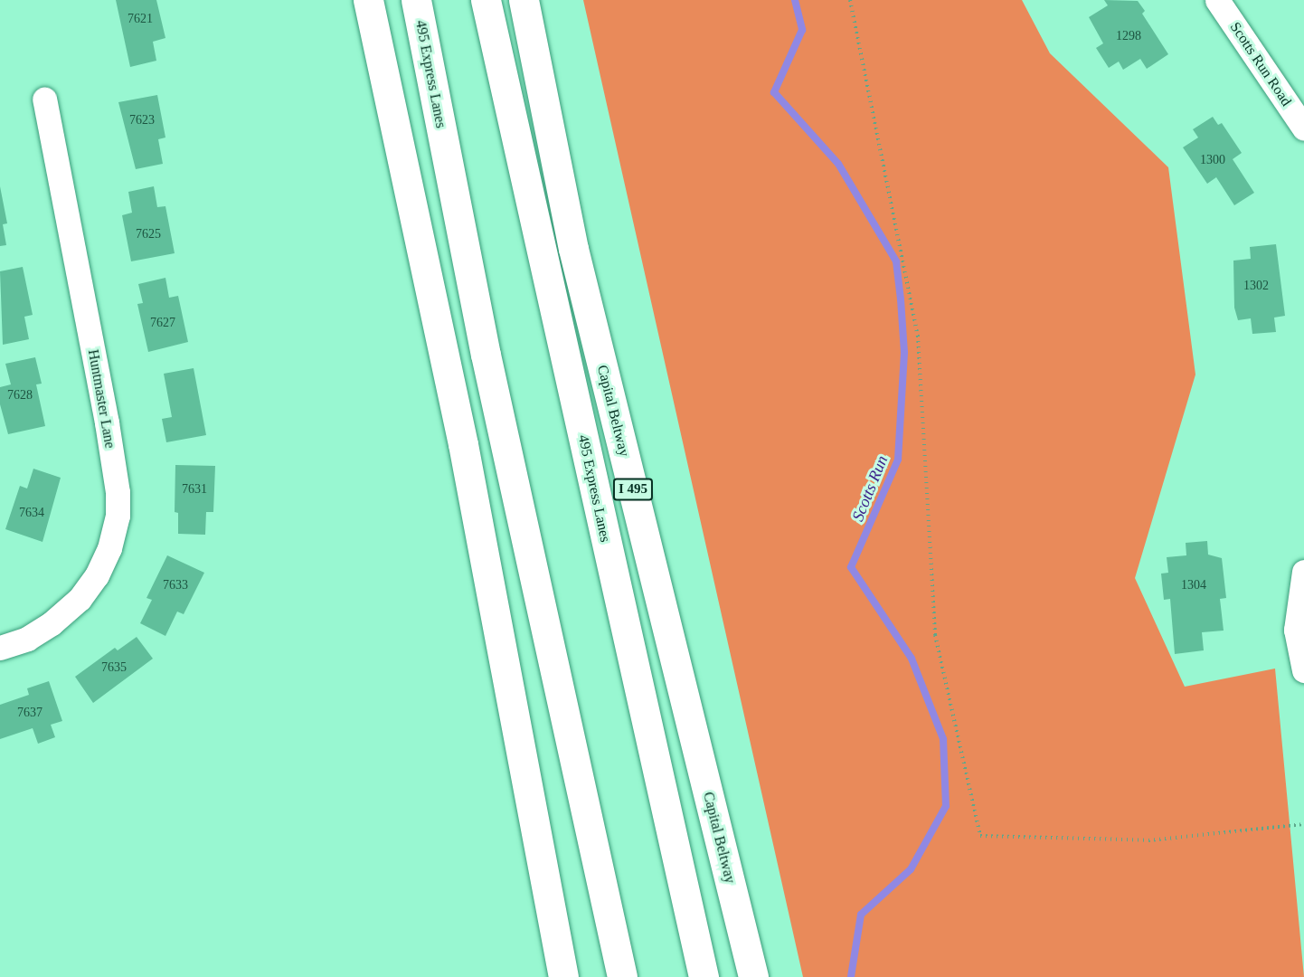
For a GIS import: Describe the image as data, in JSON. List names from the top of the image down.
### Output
{
  "streets": {
    "highway": ["495 Express Lanes", "Capital Beltway", "I 495"],
    "street": ["Scotts Run Road", "Huntmaster Lane"]
  },
  "water": ["Scotts Run"],
  "house_numbers": [
    "7621",
    "1298",
    "7623",
    "1300",
    "7625",
    "1302",
    "7627",
    "7628",
    "7631",
    "7634",
    "7633",
    "1304",
    "7635",
    "7637"
  ]
}
